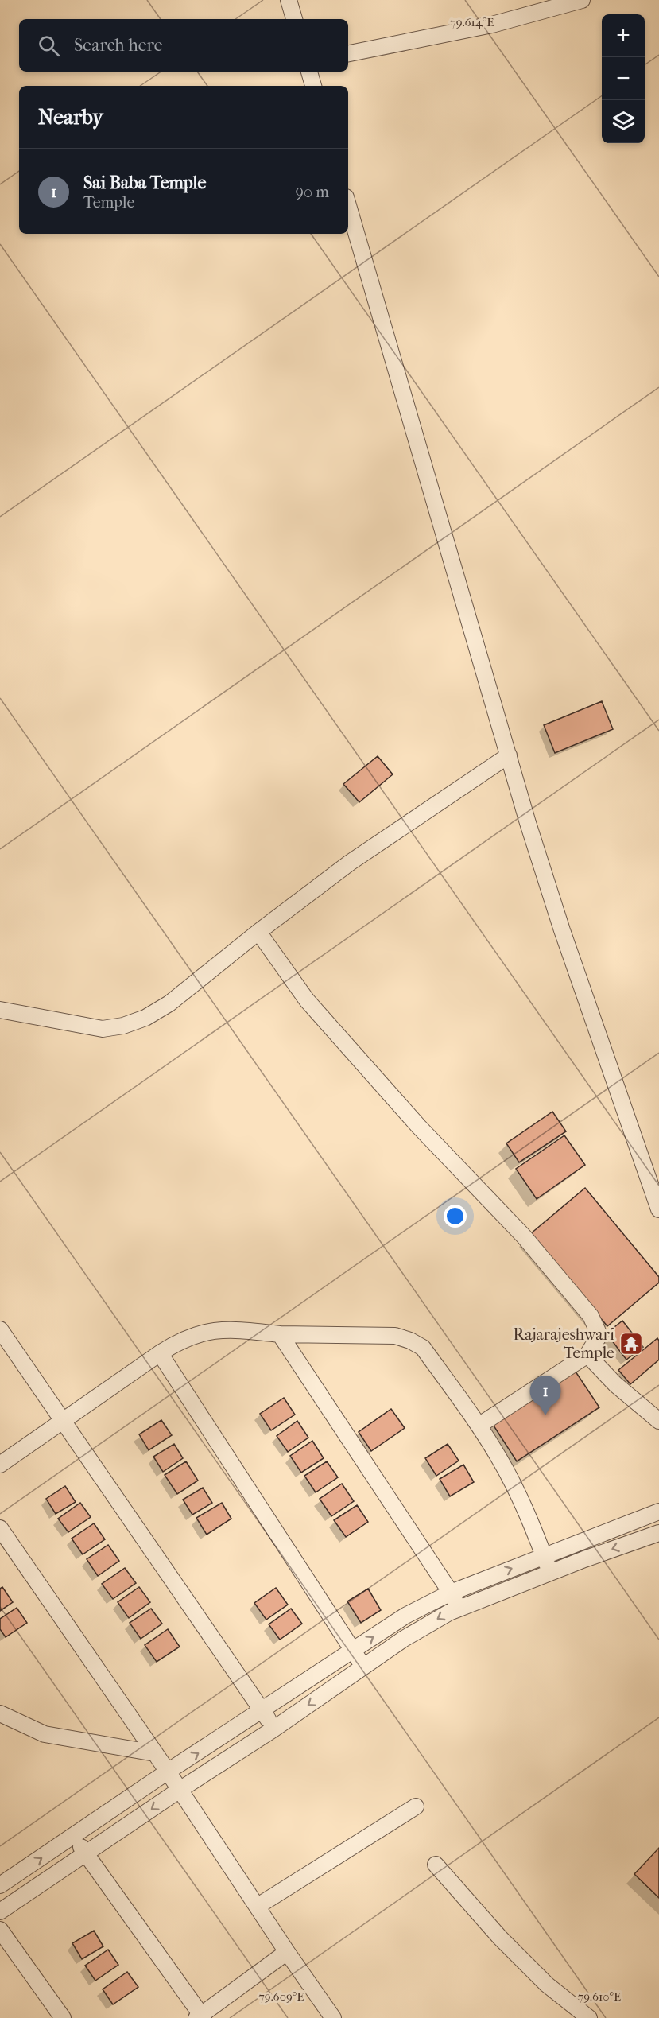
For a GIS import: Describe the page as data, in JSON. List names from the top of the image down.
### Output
{
  "places": {
    "temple": ["Rajarajeshwari Temple"]
  },
  "page": {
    "map_buttons": ["+", "−"],
    "search": "Search here",
    "heading": "Nearby",
    "list": [
      {
        "mark": "1",
        "name": "Sai Baba Temple",
        "note": "Temple",
        "value": "90 m"
      }
    ],
    "pins": "1"
  },
  "coordinates": ["79.614°E", "79.609°E", "79.610°E"]
}
